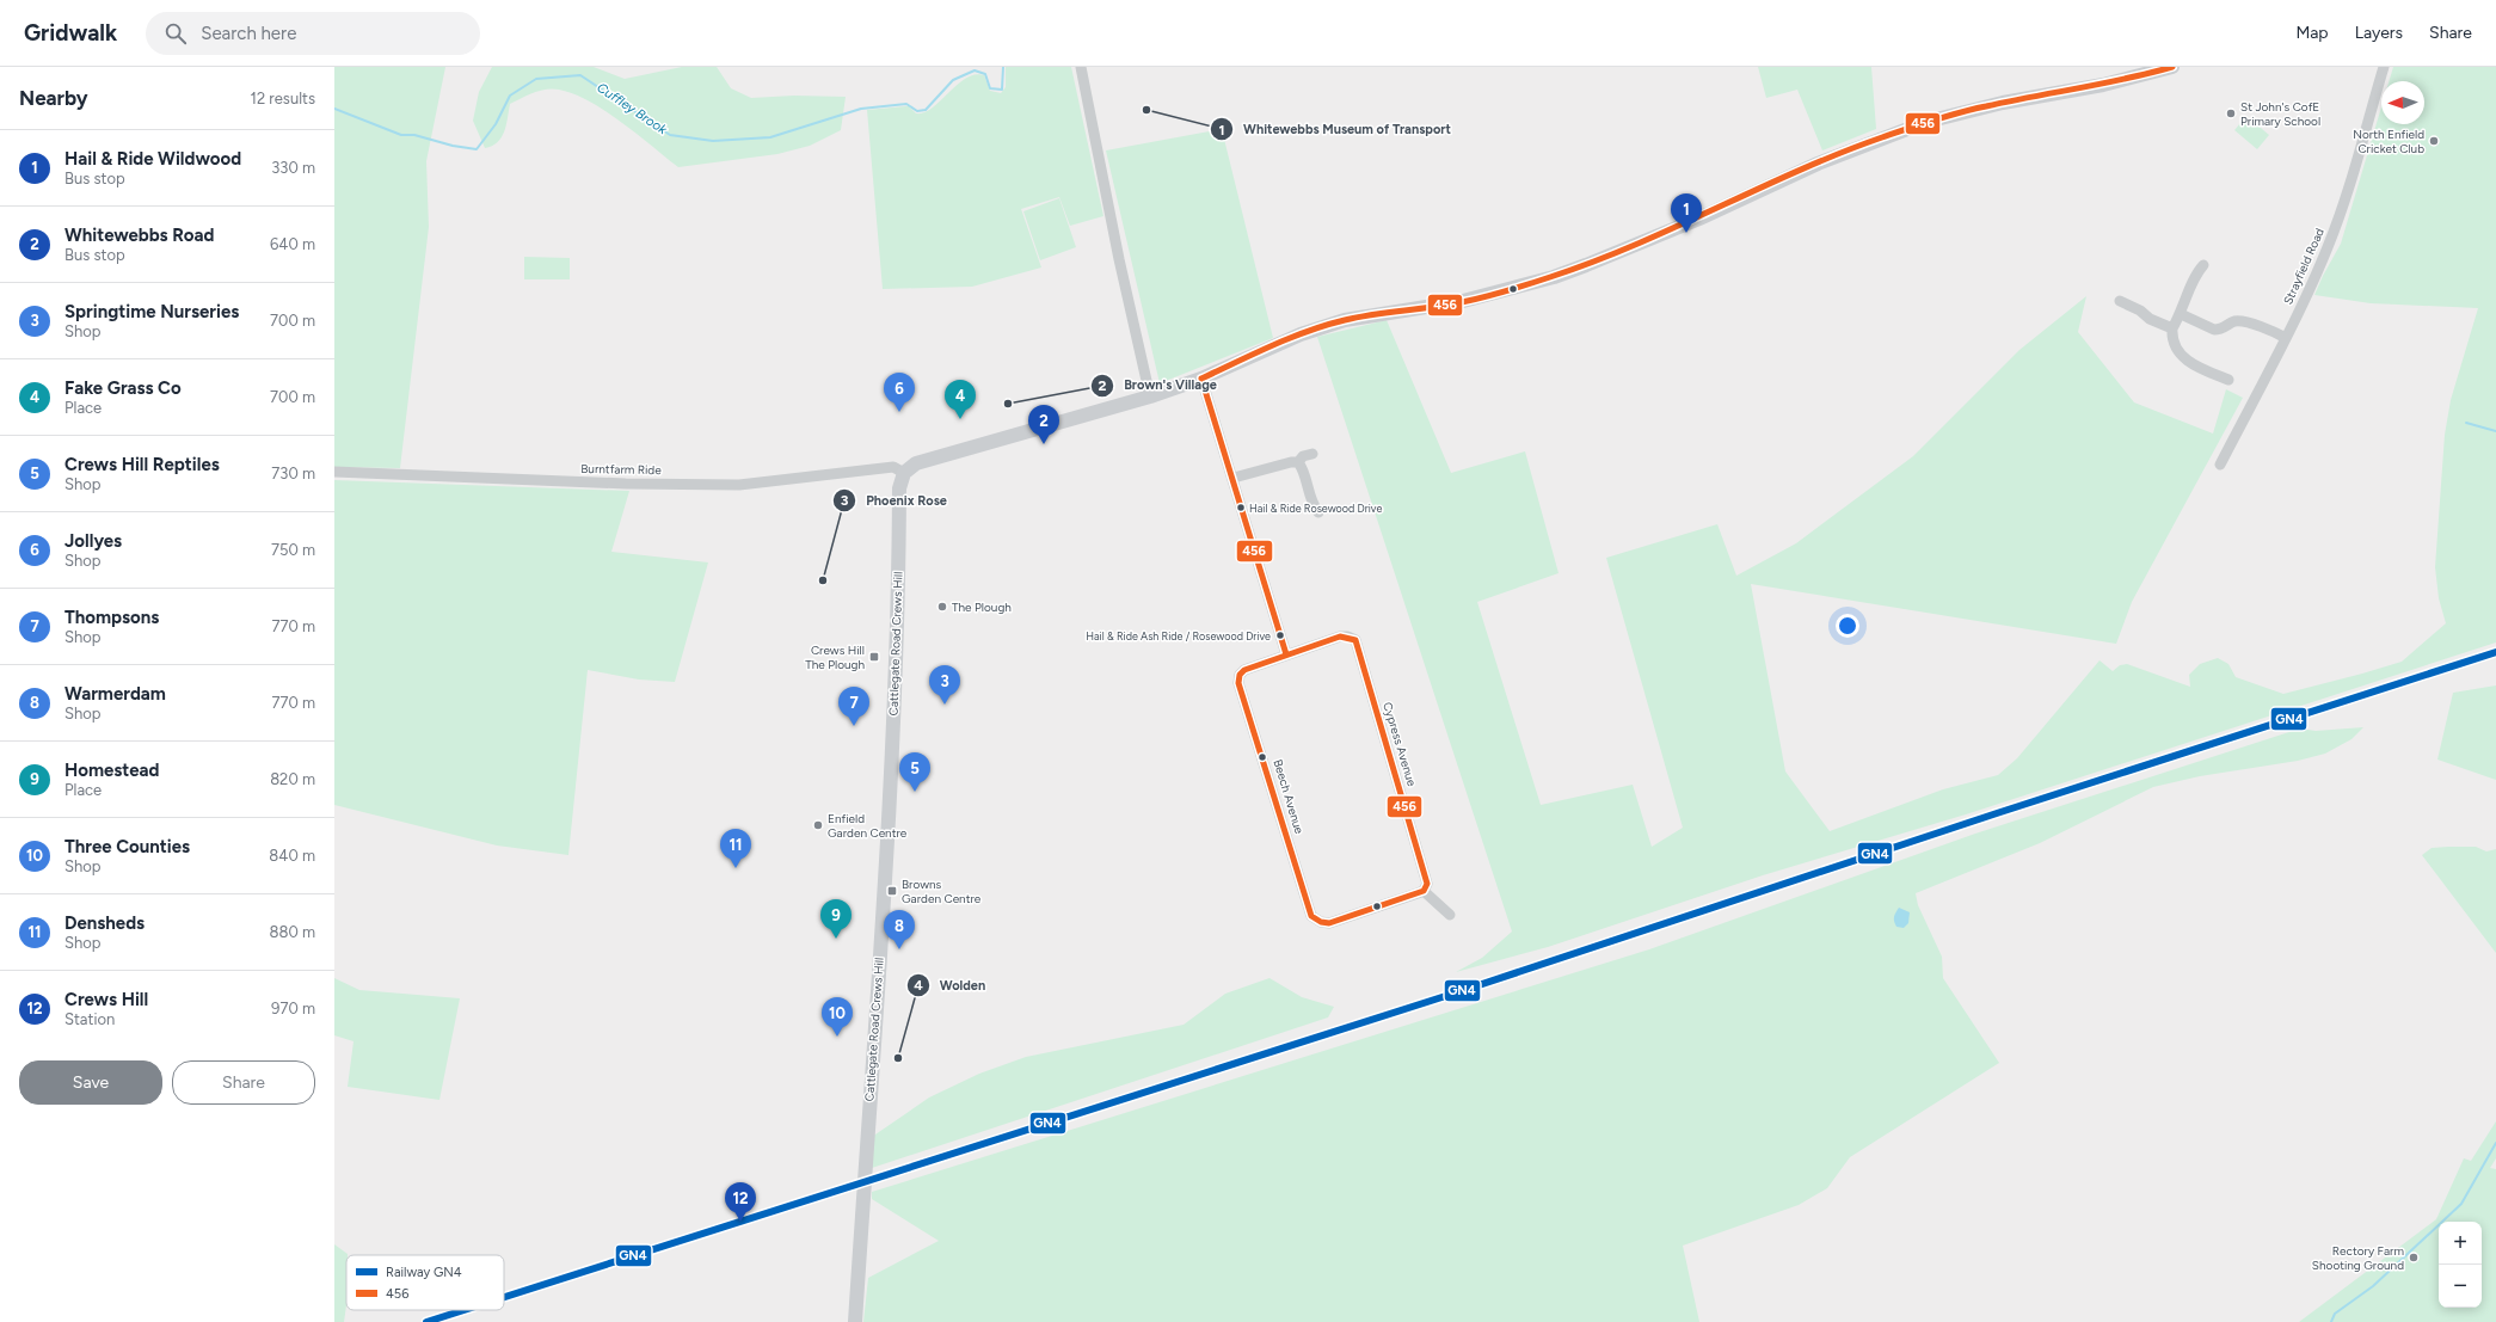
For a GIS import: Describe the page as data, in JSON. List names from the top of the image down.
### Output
{
  "streets": {
    "street": [
      "Strayfield Road",
      "Burntfarm Ride",
      "Cattlegate Road Crews Hill",
      "Cypress Avenue",
      "Beech Avenue"
    ]
  },
  "crossings": [
    ["Burntfarm Ride", "Cattlegate Road Crews Hill"],
    ["Cypress Avenue", "Beech Avenue"]
  ],
  "water": ["Cuffley Brook"],
  "places": {
    "other": [
      "Whitewebbs Museum of Transport",
      "St John's CofE Primary School",
      "North Enfield Cricket Club",
      "Brown's Village",
      "Hail & Ride Rosewood Drive",
      "Phoenix Rose",
      "The Plough",
      "Hail & Ride Ash Ride / Rosewood Drive",
      "Enfield Garden Centre",
      "Wolden",
      "Rectory Farm Shooting Ground"
    ],
    "transit": ["Crews Hill The Plough", "Browns Garden Centre"]
  },
  "lines": ["transit line 456", "rail line GN4"],
  "legend": ["Railway GN4", "456"],
  "north": "left",
  "page": {
    "header": "Gridwalk",
    "search": "Search here",
    "nav": ["Map", "Layers", "Share"],
    "heading": ["Nearby", "12 results"],
    "list": [
      {
        "mark": "1",
        "name": "Hail & Ride Wildwood",
        "note": "Bus stop",
        "value": "330 m"
      },
      {
        "mark": "2",
        "name": "Whitewebbs Road",
        "note": "Bus stop",
        "value": "640 m"
      },
      {
        "mark": "3",
        "name": "Springtime Nurseries",
        "note": "Shop",
        "value": "700 m"
      },
      {
        "mark": "4",
        "name": "Fake Grass Co",
        "note": "Place",
        "value": "700 m"
      },
      {
        "mark": "5",
        "name": "Crews Hill Reptiles",
        "note": "Shop",
        "value": "730 m"
      },
      {
        "mark": "6",
        "name": "Jollyes",
        "note": "Shop",
        "value": "750 m"
      },
      {
        "mark": "7",
        "name": "Thompsons",
        "note": "Shop",
        "value": "770 m"
      },
      {
        "mark": "8",
        "name": "Warmerdam",
        "note": "Shop",
        "value": "770 m"
      },
      {
        "mark": "9",
        "name": "Homestead",
        "note": "Place",
        "value": "820 m"
      },
      {
        "mark": "10",
        "name": "Three Counties",
        "note": "Shop",
        "value": "840 m"
      },
      {
        "mark": "11",
        "name": "Densheds",
        "note": "Shop",
        "value": "880 m"
      },
      {
        "mark": "12",
        "name": "Crews Hill",
        "note": "Station",
        "value": "970 m"
      }
    ],
    "pins": [
      "1",
      "6",
      "4",
      "2",
      "3",
      "7",
      "5",
      "11",
      "9",
      "8",
      "10",
      "12"
    ],
    "buttons": ["Save", "Share"],
    "map_buttons": ["+", "−"]
  }
}
